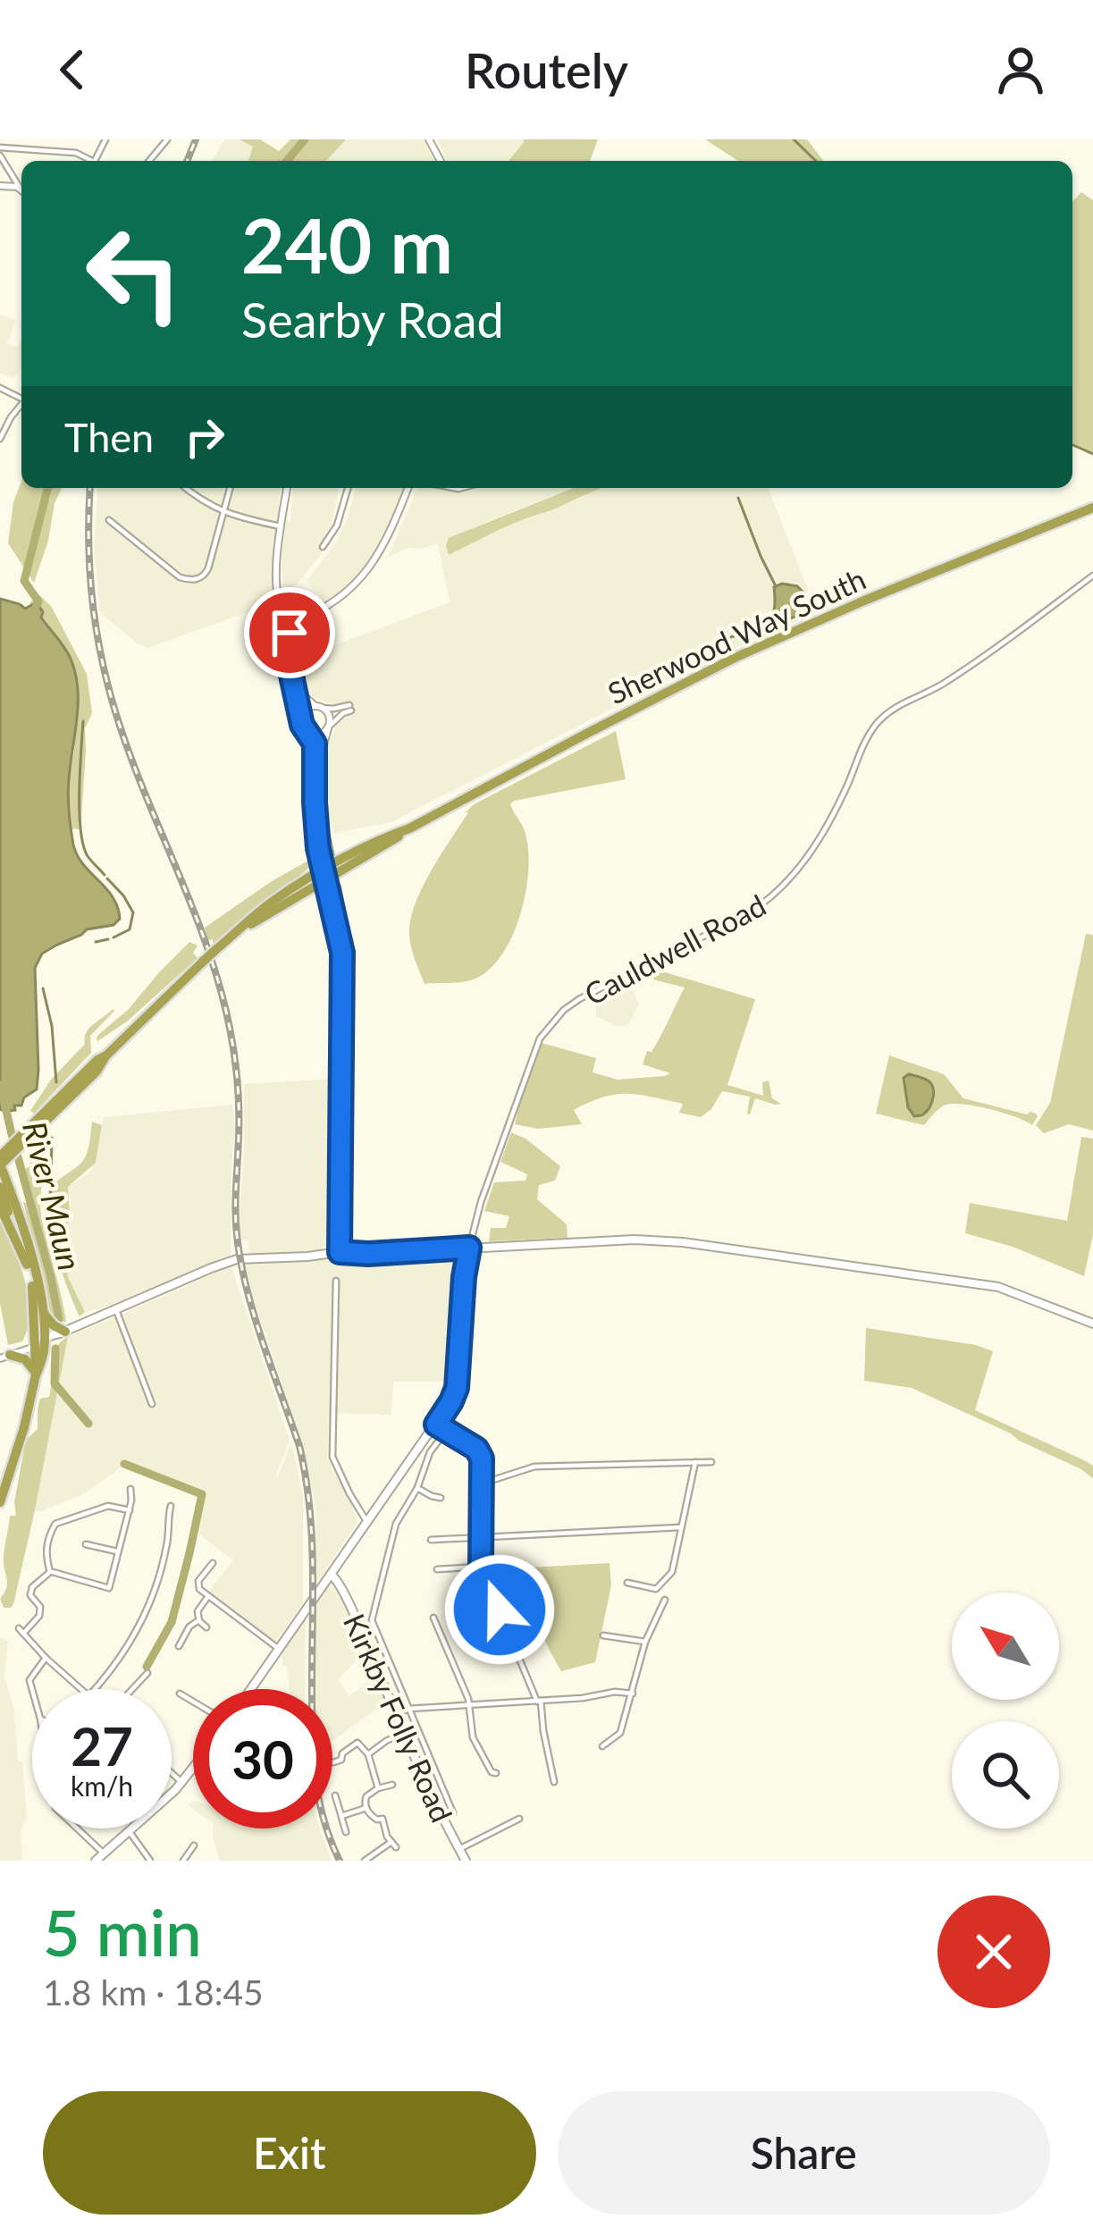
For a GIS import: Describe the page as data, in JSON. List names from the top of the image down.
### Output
{
  "streets": {
    "highway": ["Sherwood Way South"],
    "main road": ["Kirkby Folly Road"],
    "street": ["Cauldwell Road"]
  },
  "water": ["River Maun"],
  "north": "top left",
  "page": {
    "header": "Routely",
    "turn": ["240 m", "Searby Road"],
    "then": "Then",
    "speed": "27 km/h",
    "limit": "30",
    "heading": ["5 min", "1.8 km · 18:45"],
    "buttons": ["Exit", "Share"]
  }
}
